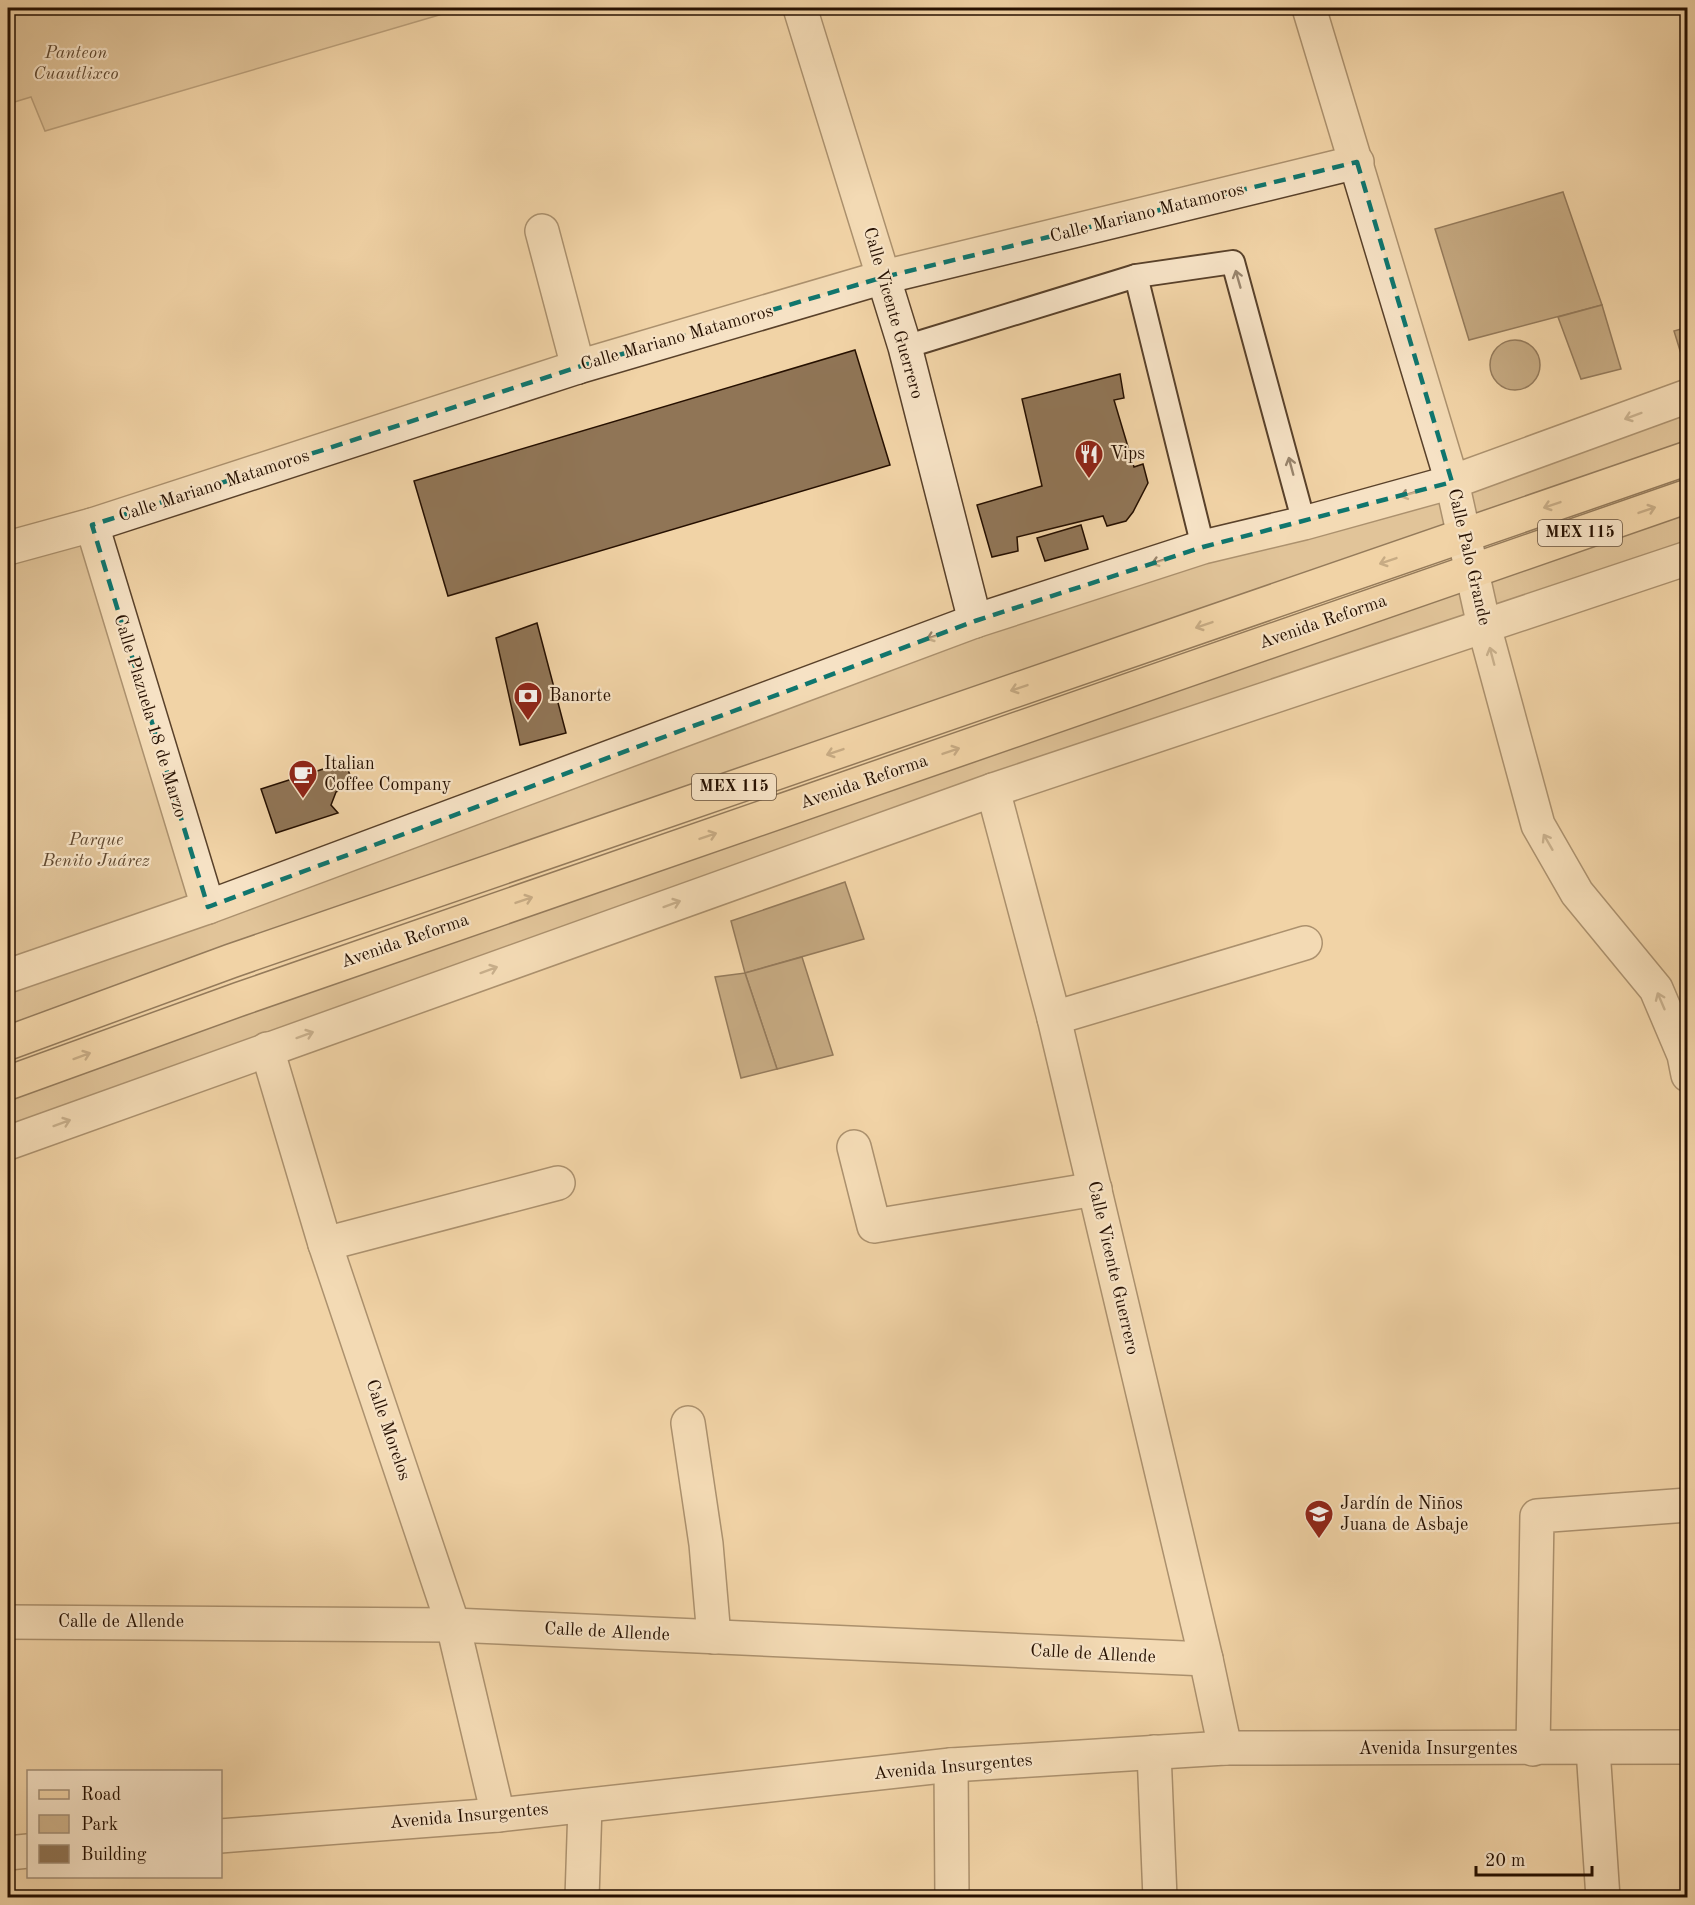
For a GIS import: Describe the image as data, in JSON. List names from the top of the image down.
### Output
{
  "streets": {
    "main road": ["MEX 115", "Avenida Reforma"],
    "street": [
      "Calle Mariano Matamoros",
      "Calle Vicente Guerrero",
      "Calle Palo Grande",
      "Calle Plazuela 18 de Marzo",
      "Calle Morelos",
      "Calle de Allende",
      "Avenida Insurgentes"
    ]
  },
  "crossings": [
    ["Calle Mariano Matamoros", "Calle Vicente Guerrero"],
    ["Calle Mariano Matamoros", "Calle Palo Grande"],
    ["Calle Mariano Matamoros", "Calle Plazuela 18 de Marzo"],
    ["Calle Vicente Guerrero", "Calle de Allende"],
    ["Calle Vicente Guerrero", "Avenida Insurgentes"],
    ["Calle Palo Grande", "Avenida Reforma"],
    ["Calle Morelos", "Calle de Allende"],
    ["Calle Morelos", "Avenida Insurgentes"]
  ],
  "one_way": ["Calle Palo Grande"],
  "parks": ["Panteon Cuautlixco", "Parque Benito Juárez"],
  "places": {
    "restaurant": ["Vips"],
    "bank": ["Banorte"],
    "cafe": ["Italian Coffee Company"],
    "school or university": ["Jardín de Niños Juana de Asbaje"]
  },
  "legend": ["Road", "Park", "Building"],
  "scale_bar": "20 m"
}
